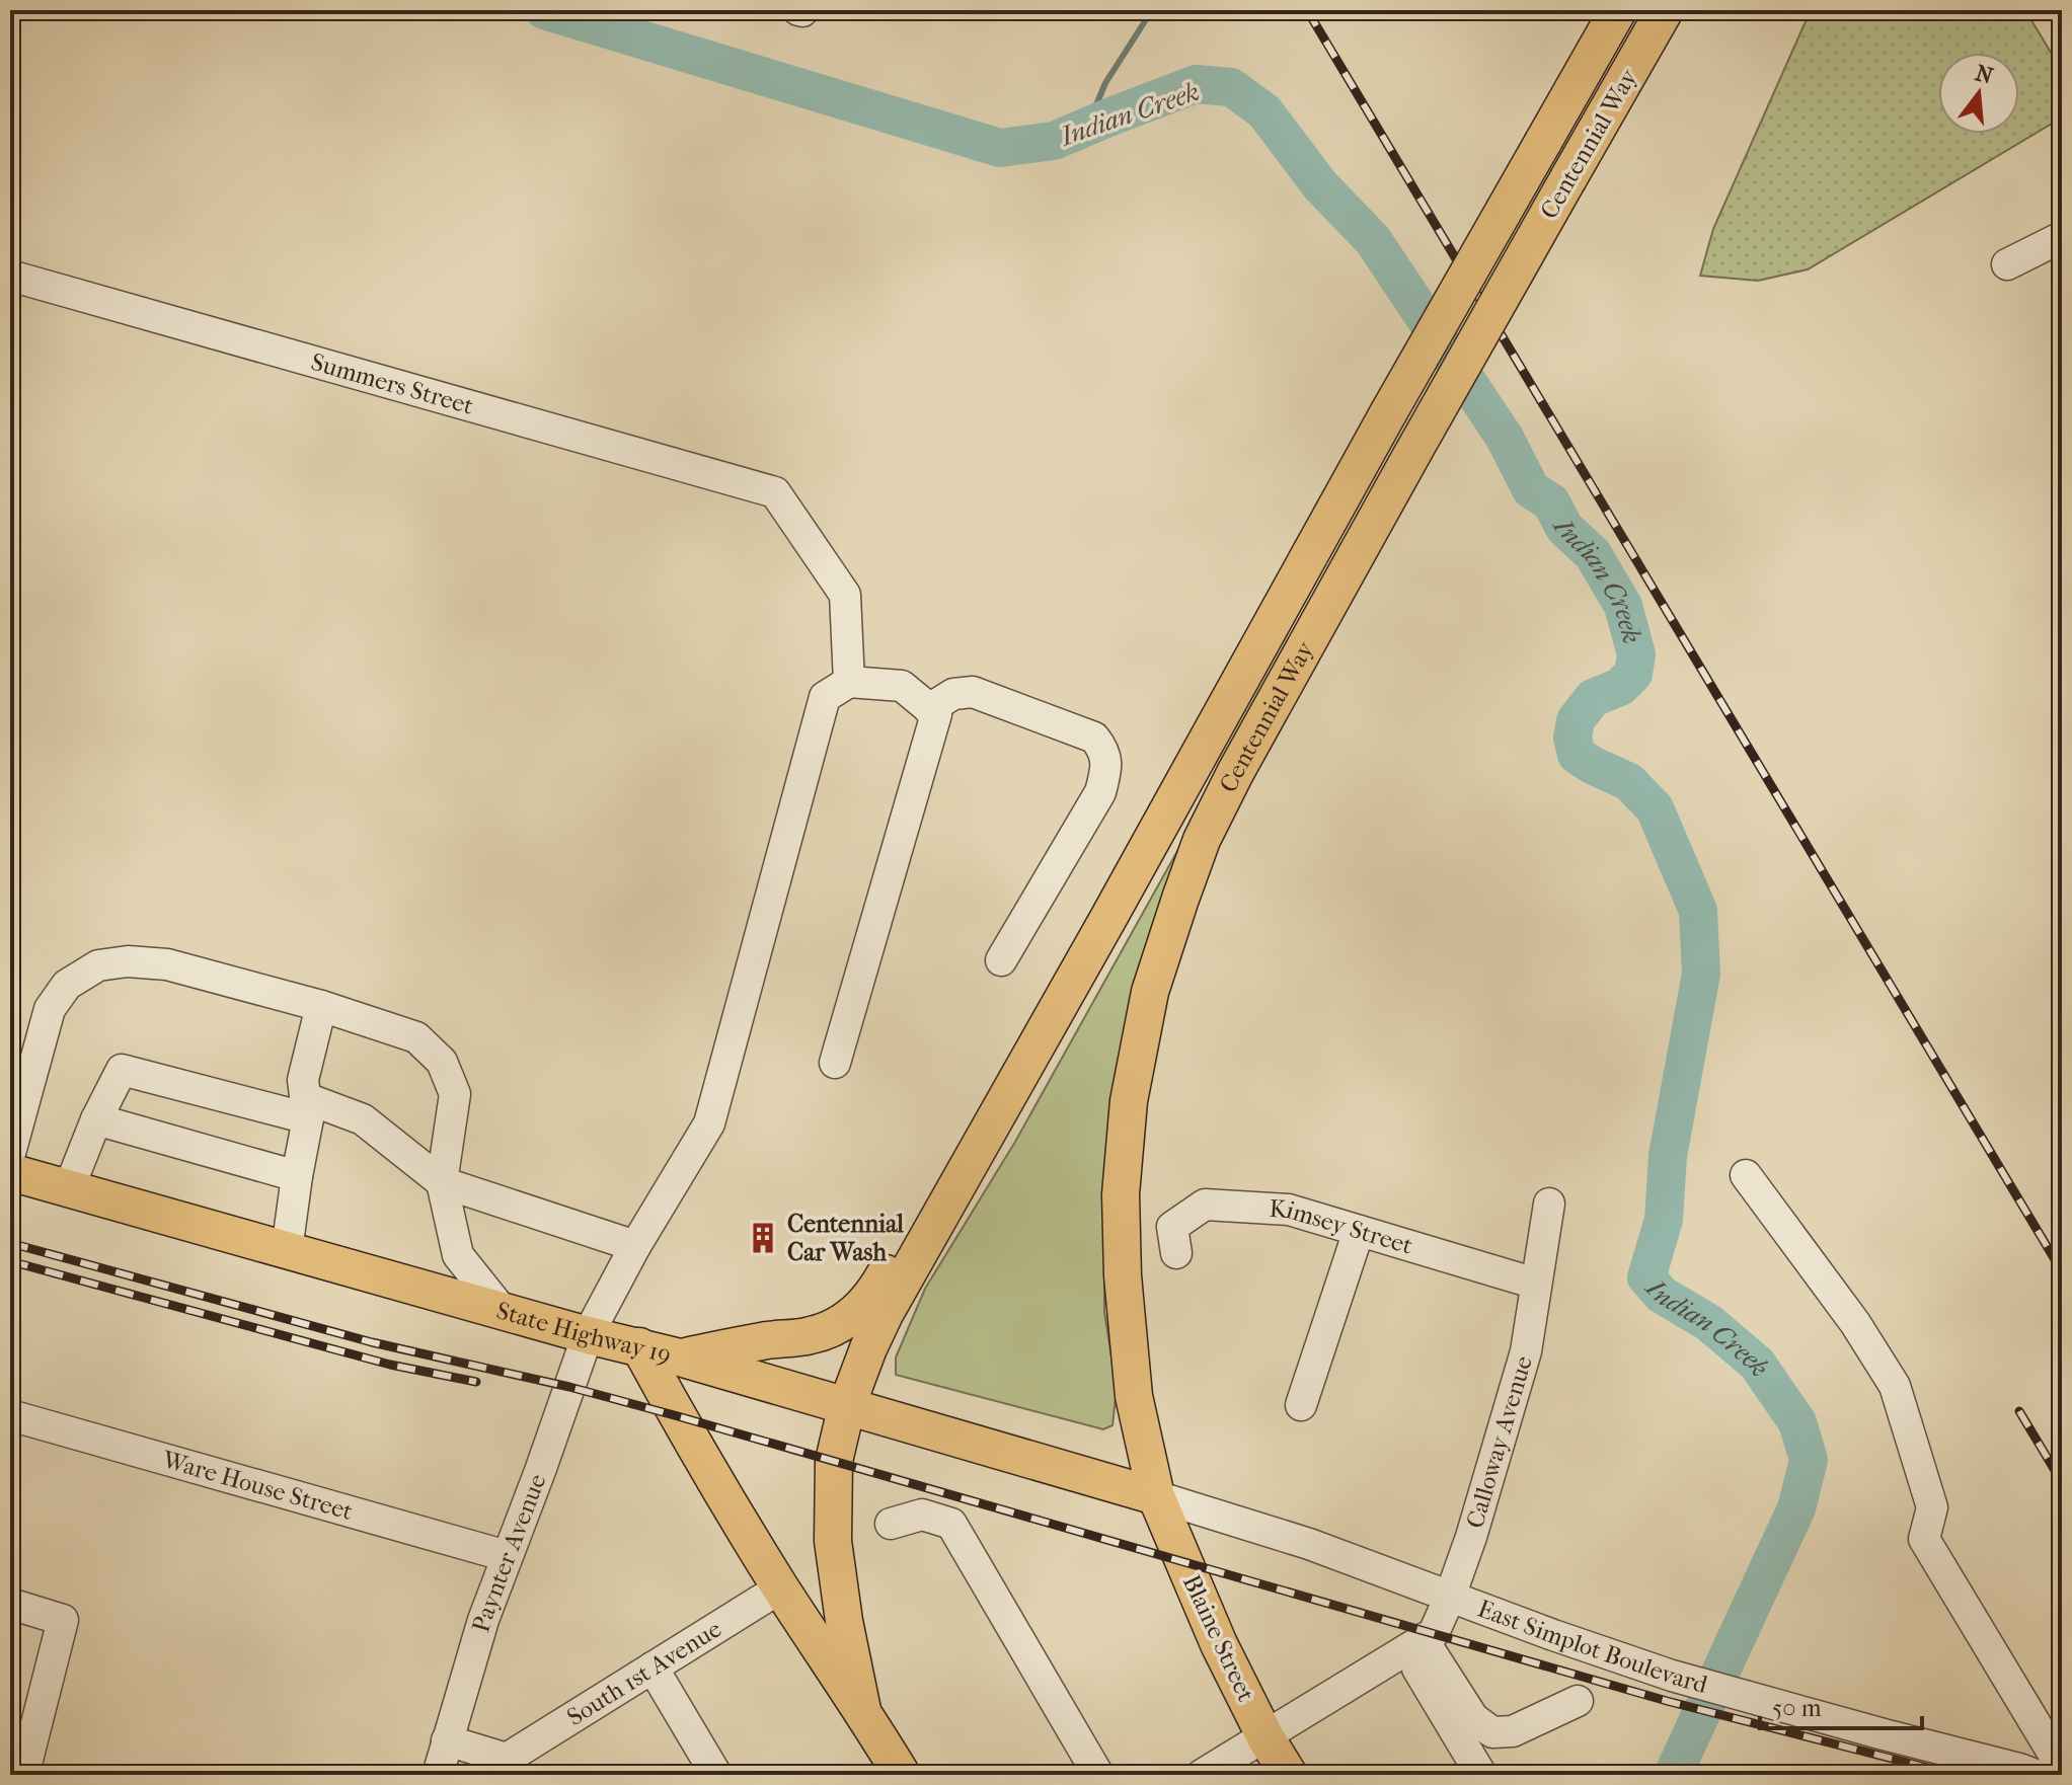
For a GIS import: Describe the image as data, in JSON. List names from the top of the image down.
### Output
{
  "streets": {
    "main road": ["Centennial Way", "State Highway 19", "Blaine Street"],
    "street": [
      "Summers Street",
      "Kimsey Street",
      "Calloway Avenue",
      "Ware House Street",
      "Paynter Avenue",
      "East Simplot Boulevard",
      "South 1st Avenue"
    ]
  },
  "crossings": [
    ["Centennial Way", "State Highway 19"],
    ["Centennial Way", "Blaine Street"],
    ["Centennial Way", "East Simplot Boulevard"],
    ["Summers Street", "Paynter Avenue"],
    ["Kimsey Street", "Calloway Avenue"],
    ["State Highway 19", "Paynter Avenue"],
    ["State Highway 19", "Blaine Street"],
    ["State Highway 19", "East Simplot Boulevard"],
    ["Calloway Avenue", "East Simplot Boulevard"],
    ["Ware House Street", "Paynter Avenue"],
    ["Blaine Street", "East Simplot Boulevard"]
  ],
  "water": ["Indian Creek"],
  "places": {
    "building": ["Centennial Car Wash"]
  },
  "scale_bar": "50 m",
  "north": "top"
}
